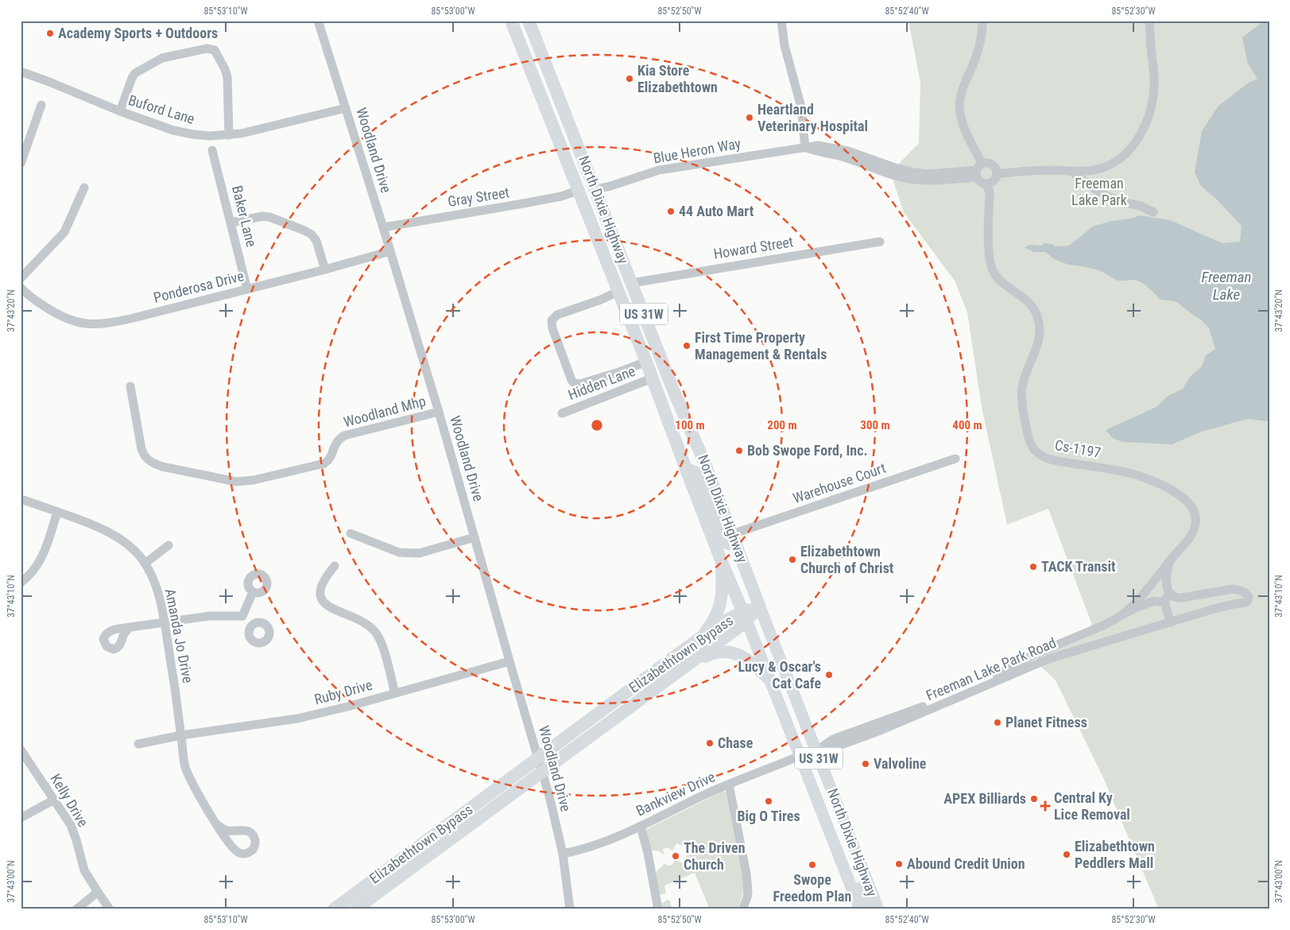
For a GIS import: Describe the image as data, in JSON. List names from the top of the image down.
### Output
{
  "streets": {
    "highway": ["North Dixie Highway", "US 31W", "Elizabethtown Bypass"],
    "street": [
      "Buford Lane",
      "Woodland Drive",
      "Blue Heron Way",
      "Gray Street",
      "Baker Lane",
      "Howard Street",
      "Ponderosa Drive",
      "Hidden Lane",
      "Woodland Mhp",
      "Cs-1197",
      "Warehouse Court",
      "Amanda Jo Drive",
      "Freeman Lake Park Road",
      "Ruby Drive",
      "Bankview Drive",
      "Kelly Drive"
    ]
  },
  "crossings": [
    ["Buford Lane", "Woodland Drive"],
    ["Woodland Drive", "Gray Street"],
    ["Woodland Drive", "Ponderosa Drive"],
    ["Woodland Drive", "Woodland Mhp"],
    ["Woodland Drive", "Ruby Drive"],
    ["Woodland Drive", "Bankview Drive"],
    ["Blue Heron Way", "North Dixie Highway"],
    ["Blue Heron Way", "Cs-1197"],
    ["Gray Street", "North Dixie Highway"],
    ["North Dixie Highway", "Howard Street"],
    ["North Dixie Highway", "US 31W"],
    ["North Dixie Highway", "Hidden Lane"],
    ["North Dixie Highway", "Warehouse Court"],
    ["North Dixie Highway", "Elizabethtown Bypass"],
    ["North Dixie Highway", "Freeman Lake Park Road"],
    ["North Dixie Highway", "Bankview Drive"],
    ["Baker Lane", "Ponderosa Drive"],
    ["US 31W", "Elizabethtown Bypass"],
    ["Cs-1197", "Freeman Lake Park Road"],
    ["Amanda Jo Drive", "Ruby Drive"]
  ],
  "water": ["Freeman Lake"],
  "parks": ["Freeman Lake Park"],
  "places": {
    "other": [
      "Academy Sports + Outdoors",
      "Kia Store Elizabethtown",
      "Heartland Veterinary Hospital",
      "44 Auto Mart",
      "First Time Property Management & Rentals",
      "Bob Swope Ford, Inc.",
      "Elizabethtown Church of Christ",
      "TACK Transit",
      "Lucy & Oscar's Cat Cafe",
      "Planet Fitness",
      "Chase",
      "Valvoline",
      "APEX Billiards",
      "Big O Tires",
      "Elizabethtown Peddlers Mall",
      "The Driven Church",
      "Abound Credit Union",
      "Swope Freedom Plan"
    ],
    "health": ["Central Ky Lice Removal"]
  },
  "coordinates": [
    "85°53'10\"W",
    "85°53'00\"W",
    "85°52'50\"W",
    "85°52'40\"W",
    "85°52'30\"W",
    "37°43'20\"N",
    "37°43'10\"N",
    "37°43'00\"N"
  ],
  "rings": [
    "100 m",
    "200 m",
    "300 m",
    "400 m"
  ]
}
